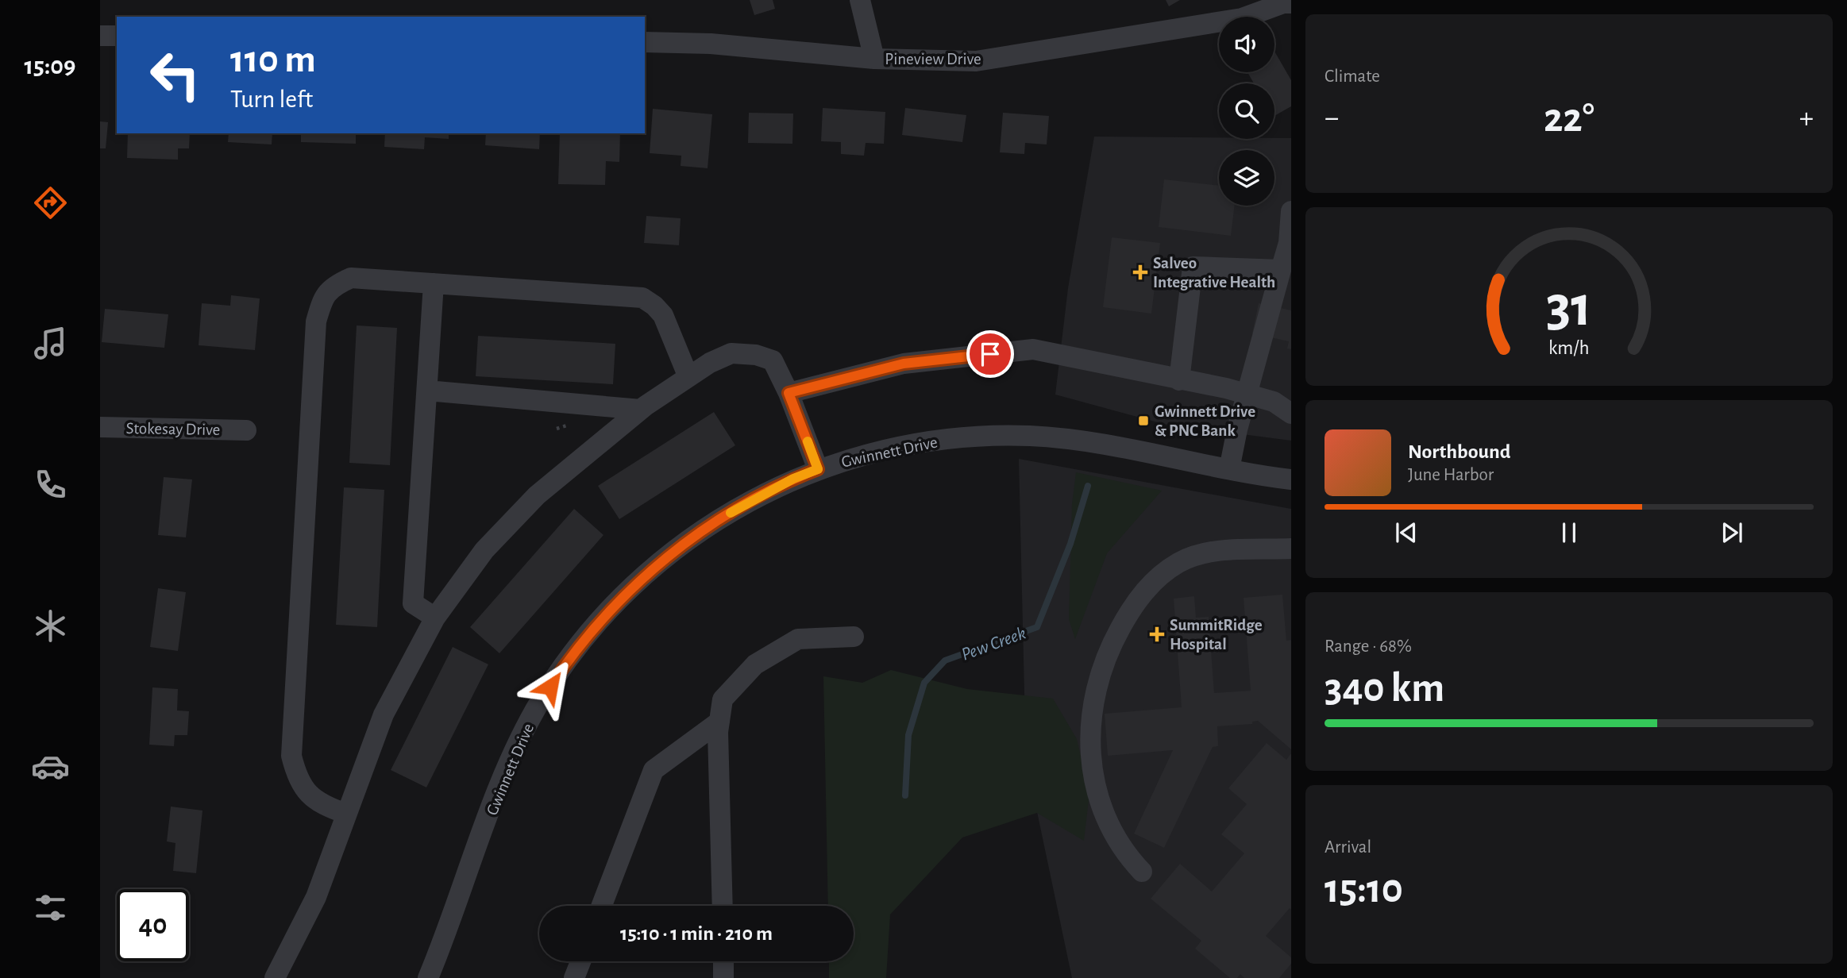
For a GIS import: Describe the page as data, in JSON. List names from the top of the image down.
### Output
{
  "streets": {
    "street": ["Pineview Drive", "Stokesay Drive", "Gwinnett Drive"]
  },
  "water": ["Pew Creek"],
  "places": {
    "health": ["Salveo Integrative Health", "SummitRidge Hospital"],
    "transit": ["Gwinnett Drive & PNC Bank"]
  },
  "page": {
    "tabs": "15:09",
    "tile": [
      "Climate",
      ["Range · 68%", "340 km"],
      ["Arrival", "15:10"]
    ],
    "turn": ["110 m", "Turn left"],
    "heat": ["−", "22°", "+"],
    "song": ["Northbound", "June Harbor"],
    "limit": "40",
    "trip": "15:10 · 1 min · 210 m",
    "gauge": ["31", "km/h"]
  }
}
